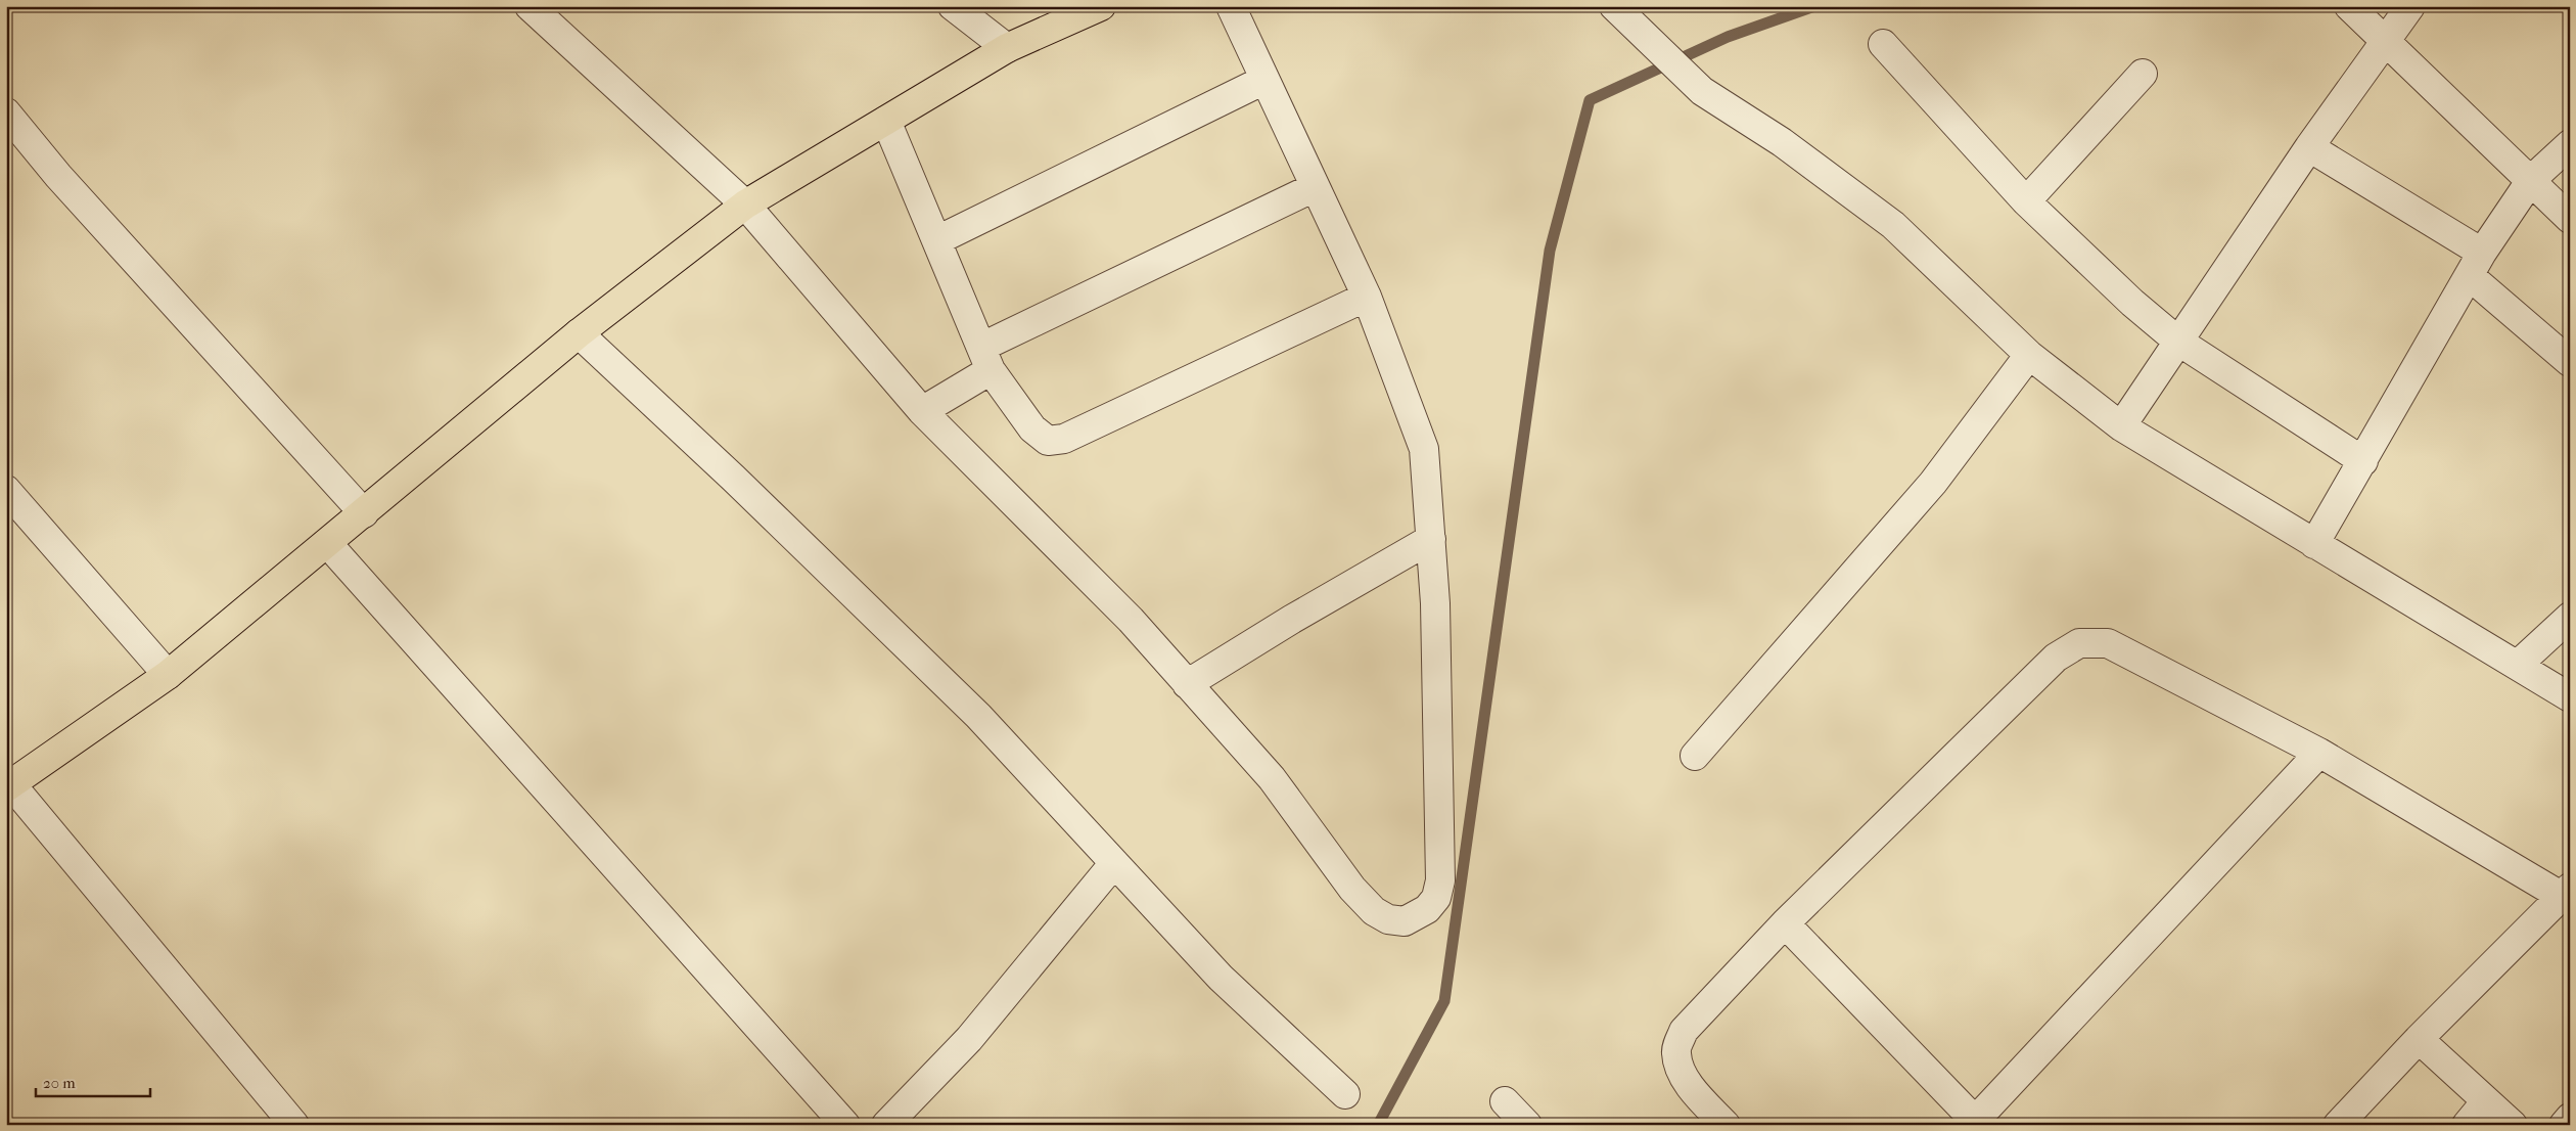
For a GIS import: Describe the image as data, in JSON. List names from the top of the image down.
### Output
{
  "scale_bar": "20 m"
}
